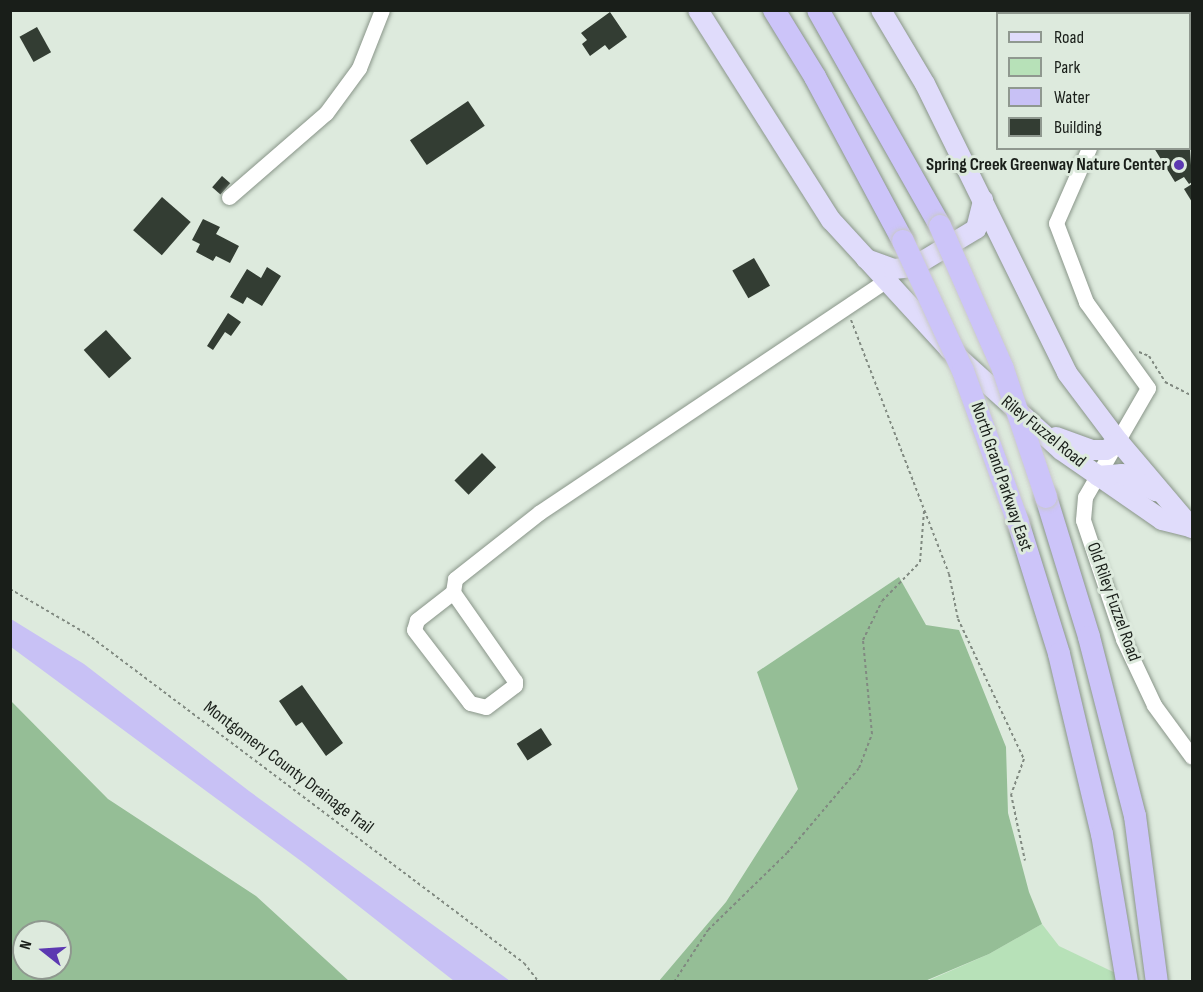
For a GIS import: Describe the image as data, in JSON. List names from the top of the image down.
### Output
{
  "streets": {
    "highway": ["North Grand Parkway East"],
    "main road": ["Riley Fuzzel Road"],
    "street": ["Old Riley Fuzzel Road"],
    "path": ["Montgomery County Drainage Trail"]
  },
  "crossings": [
    ["Riley Fuzzel Road", "Old Riley Fuzzel Road"]
  ],
  "places": ["Spring Creek Greenway Nature Center"],
  "legend": [
    "Road",
    "Park",
    "Water",
    "Building"
  ],
  "north": "left"
}
